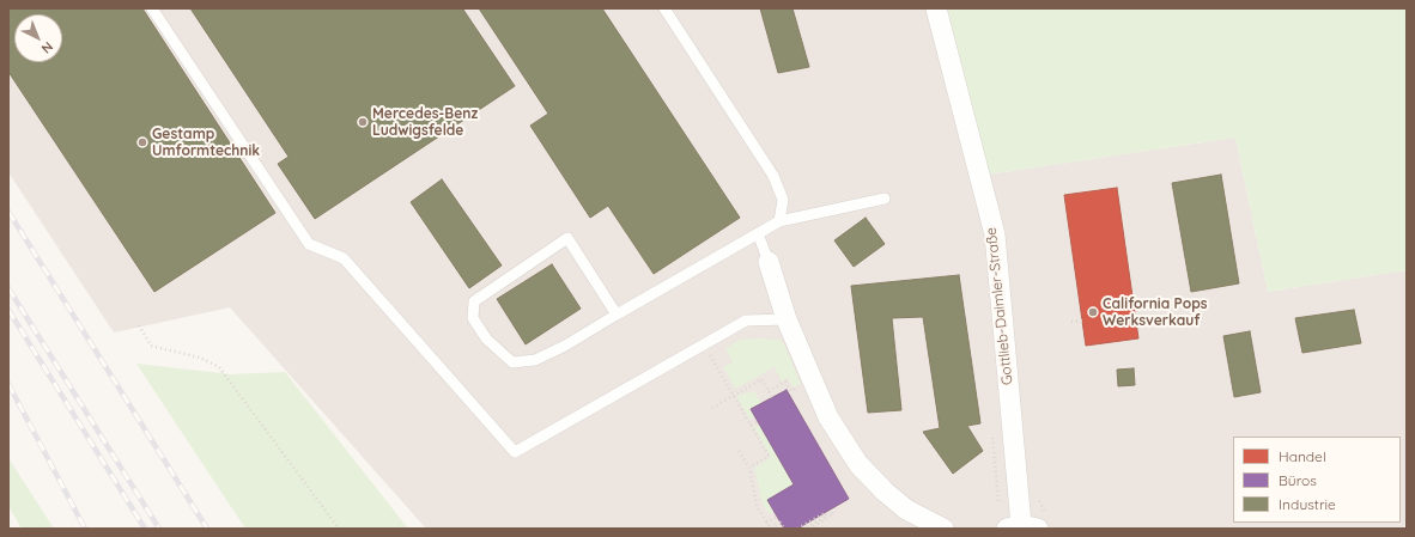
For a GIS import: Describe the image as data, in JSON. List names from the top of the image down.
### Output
{
  "streets": {
    "street": ["Gottlieb-Daimler-Straße"]
  },
  "places": ["Mercedes-Benz Ludwigsfelde", "Gestamp Umformtechnik", "California Pops Werksverkauf"],
  "legend": ["Handel", "Büros", "Industrie"],
  "north": "bottom right"
}
